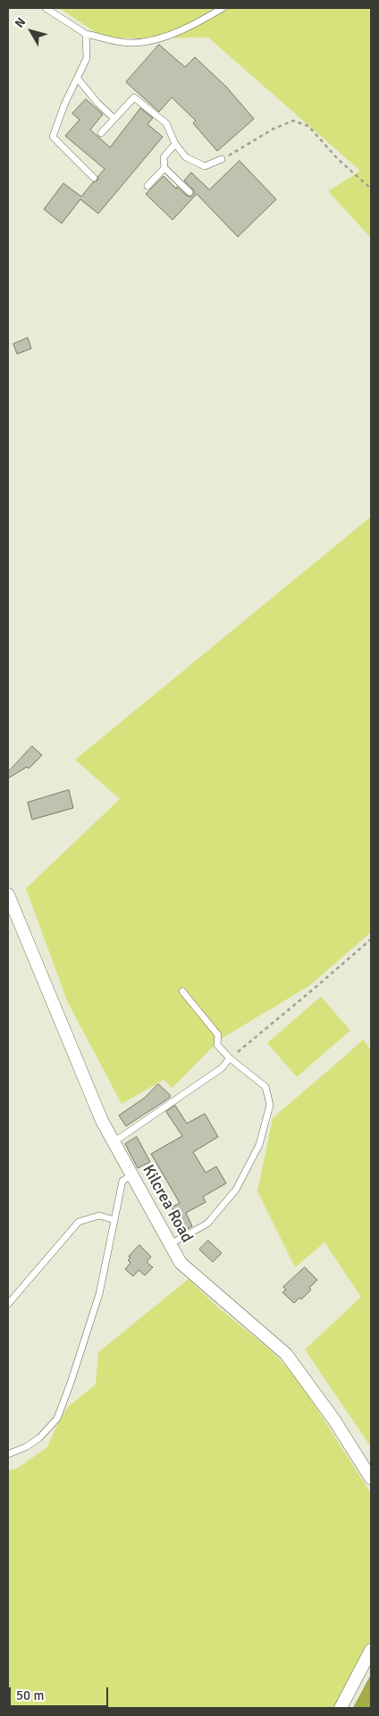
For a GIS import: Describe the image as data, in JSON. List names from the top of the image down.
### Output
{
  "streets": {
    "street": ["Kilcrea Road"]
  },
  "scale_bar": "50 m",
  "north": "top left"
}
